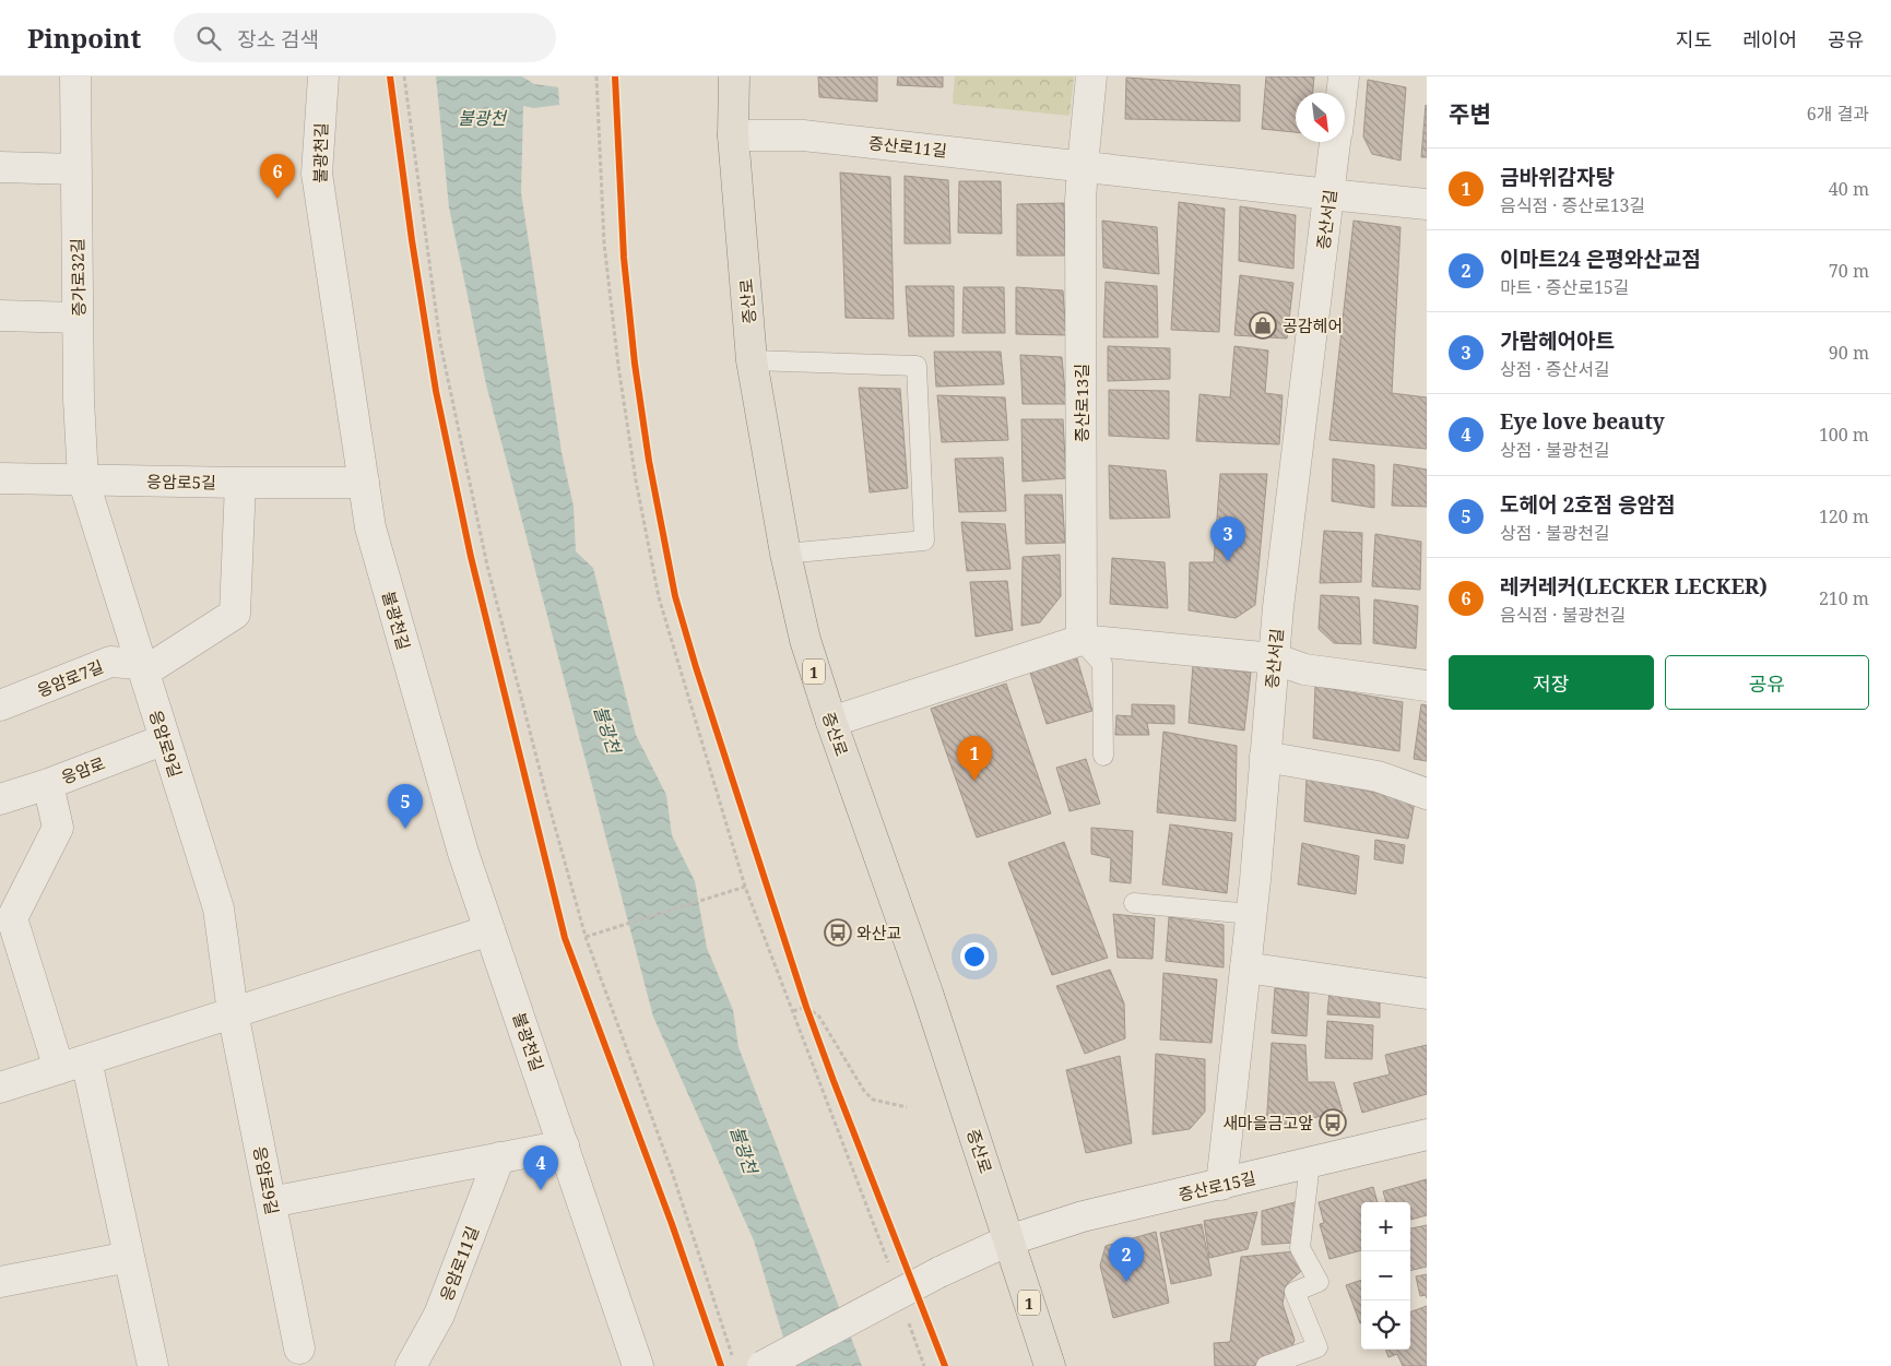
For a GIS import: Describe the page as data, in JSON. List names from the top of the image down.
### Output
{
  "streets": {
    "main road": ["증산로", "1"],
    "street": [
      "증산로11길",
      "불광천길",
      "증산서길",
      "증가로32길",
      "증산로13길",
      "응암로5길",
      "응암로7길",
      "응암로9길",
      "응암로",
      "증산로15길",
      "응암로11길"
    ]
  },
  "crossings": [
    ["증산로11길", "증산서길"],
    ["증산로11길", "증산로"],
    ["증산로11길", "증산로13길"],
    ["불광천길", "응암로5길"],
    ["증산서길", "증산로15길"],
    ["증가로32길", "응암로5길"],
    ["증가로32길", "응암로9길"],
    ["증산로", "증산로15길"],
    ["응암로5길", "응암로9길"],
    ["응암로7길", "응암로9길"],
    ["응암로9길", "응암로"]
  ],
  "water": ["불광천"],
  "places": {
    "shop": ["공감헤어"],
    "bus stop": ["와산교", "새마을금고앞"]
  },
  "north": "bottom right",
  "page": {
    "header": "Pinpoint",
    "search": "장소 검색",
    "nav": ["지도", "레이어", "공유"],
    "heading": ["주변", "6개 결과"],
    "list": [
      {
        "mark": "1",
        "name": "금바위감자탕",
        "note": "음식점 · 증산로13길",
        "value": "40 m"
      },
      {
        "mark": "2",
        "name": "이마트24 은평와산교점",
        "note": "마트 · 증산로15길",
        "value": "70 m"
      },
      {
        "mark": "3",
        "name": "가람헤어아트",
        "note": "상점 · 증산서길",
        "value": "90 m"
      },
      {
        "mark": "4",
        "name": "Eye love beauty",
        "note": "상점 · 불광천길",
        "value": "100 m"
      },
      {
        "mark": "5",
        "name": "도헤어 2호점 응암점",
        "note": "상점 · 불광천길",
        "value": "120 m"
      },
      {
        "mark": "6",
        "name": "레커레커(LECKER LECKER)",
        "note": "음식점 · 불광천길",
        "value": "210 m"
      }
    ],
    "pins": [
      "6",
      "3",
      "1",
      "5",
      "4",
      "2"
    ],
    "buttons": ["저장", "공유"],
    "map_buttons": ["+", "−"]
  }
}
